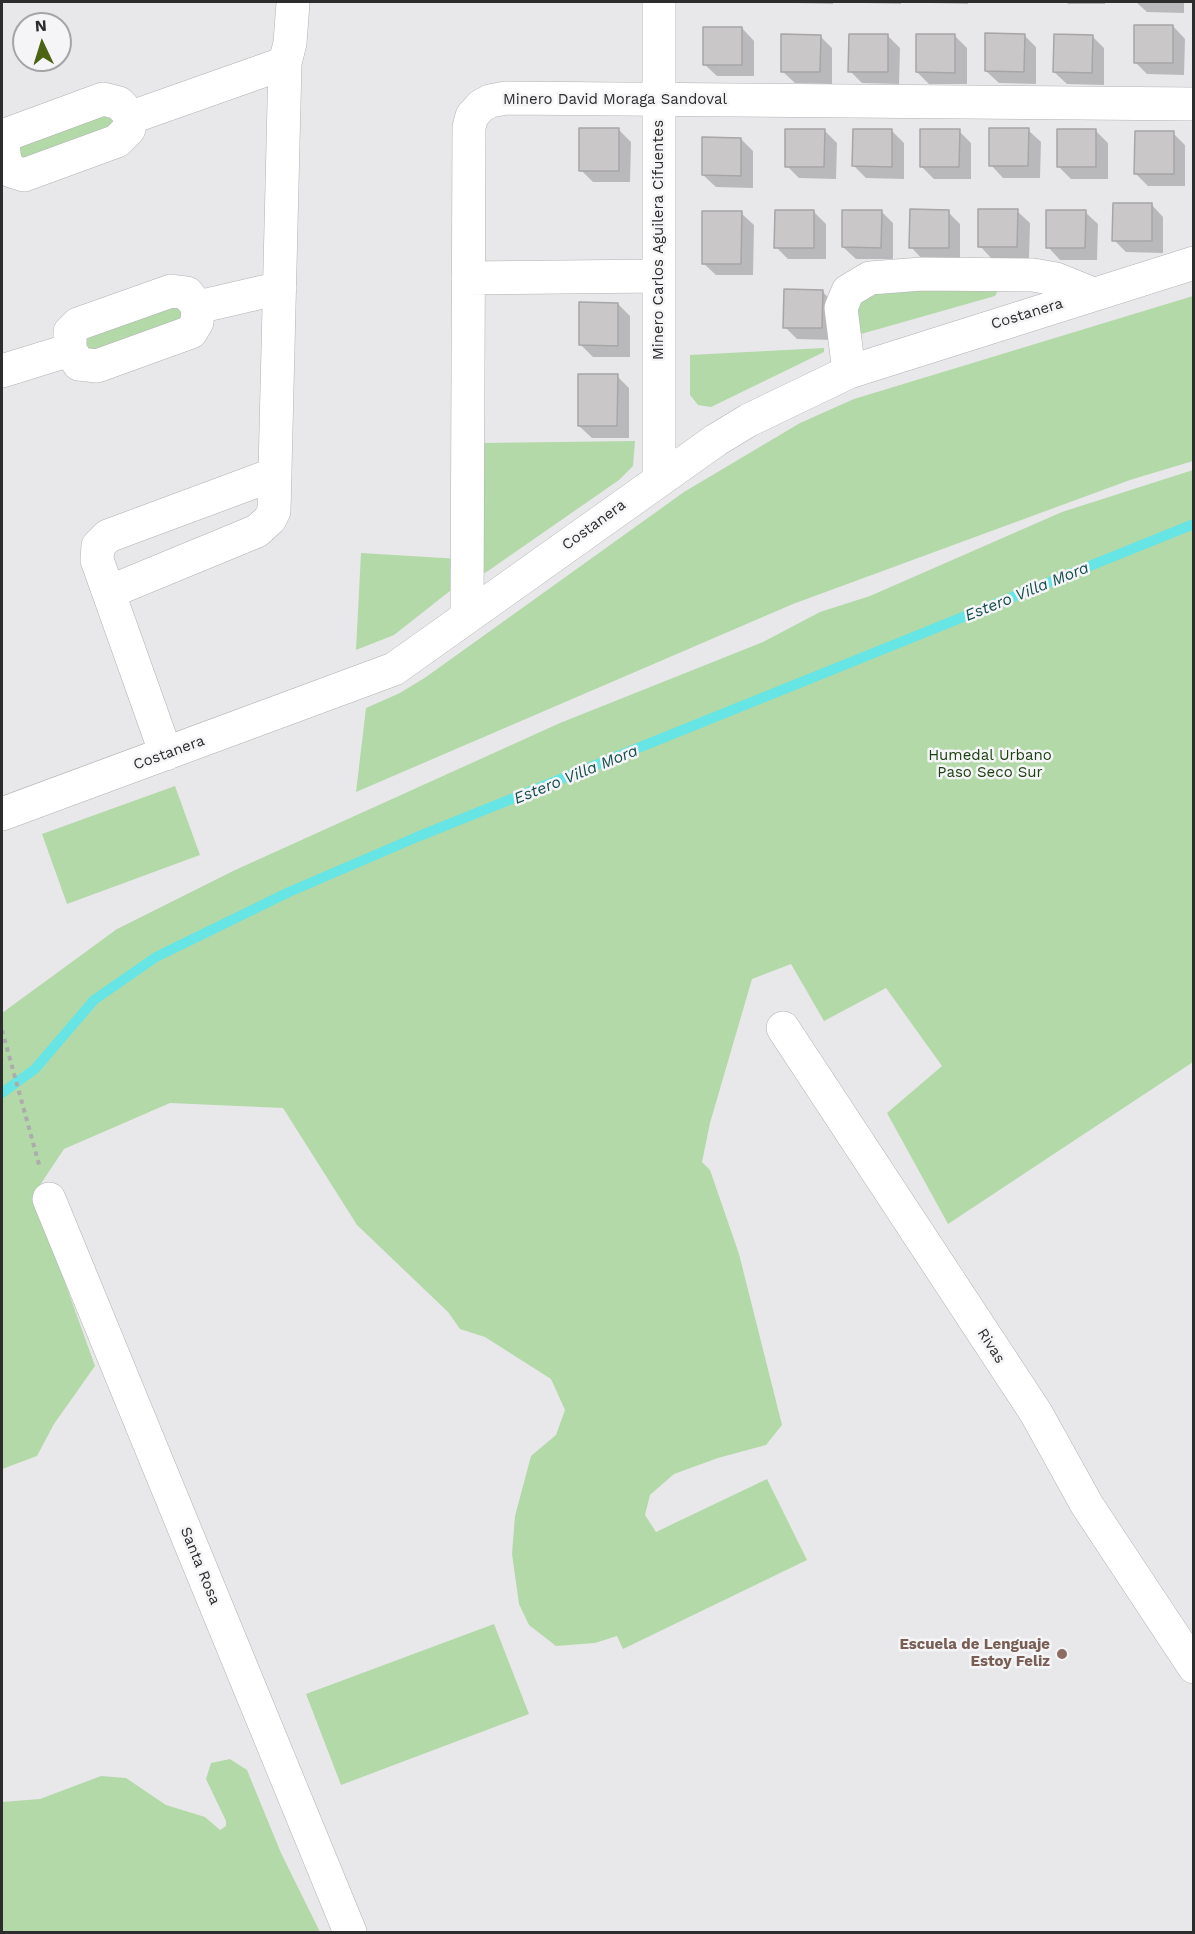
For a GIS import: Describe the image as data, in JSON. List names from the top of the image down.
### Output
{
  "streets": {
    "street": [
      "Minero David Moraga Sandoval",
      "Minero Carlos Aguilera Cifuentes",
      "Costanera",
      "Rivas",
      "Santa Rosa"
    ]
  },
  "crossings": [
    ["Minero David Moraga Sandoval", "Minero Carlos Aguilera Cifuentes"],
    ["Minero David Moraga Sandoval", "Costanera"],
    ["Minero Carlos Aguilera Cifuentes", "Costanera"]
  ],
  "water": ["Estero Villa Mora"],
  "parks": ["Humedal Urbano Paso Seco Sur"],
  "places": ["Escuela de Lenguaje Estoy Feliz"],
  "north": "top"
}
